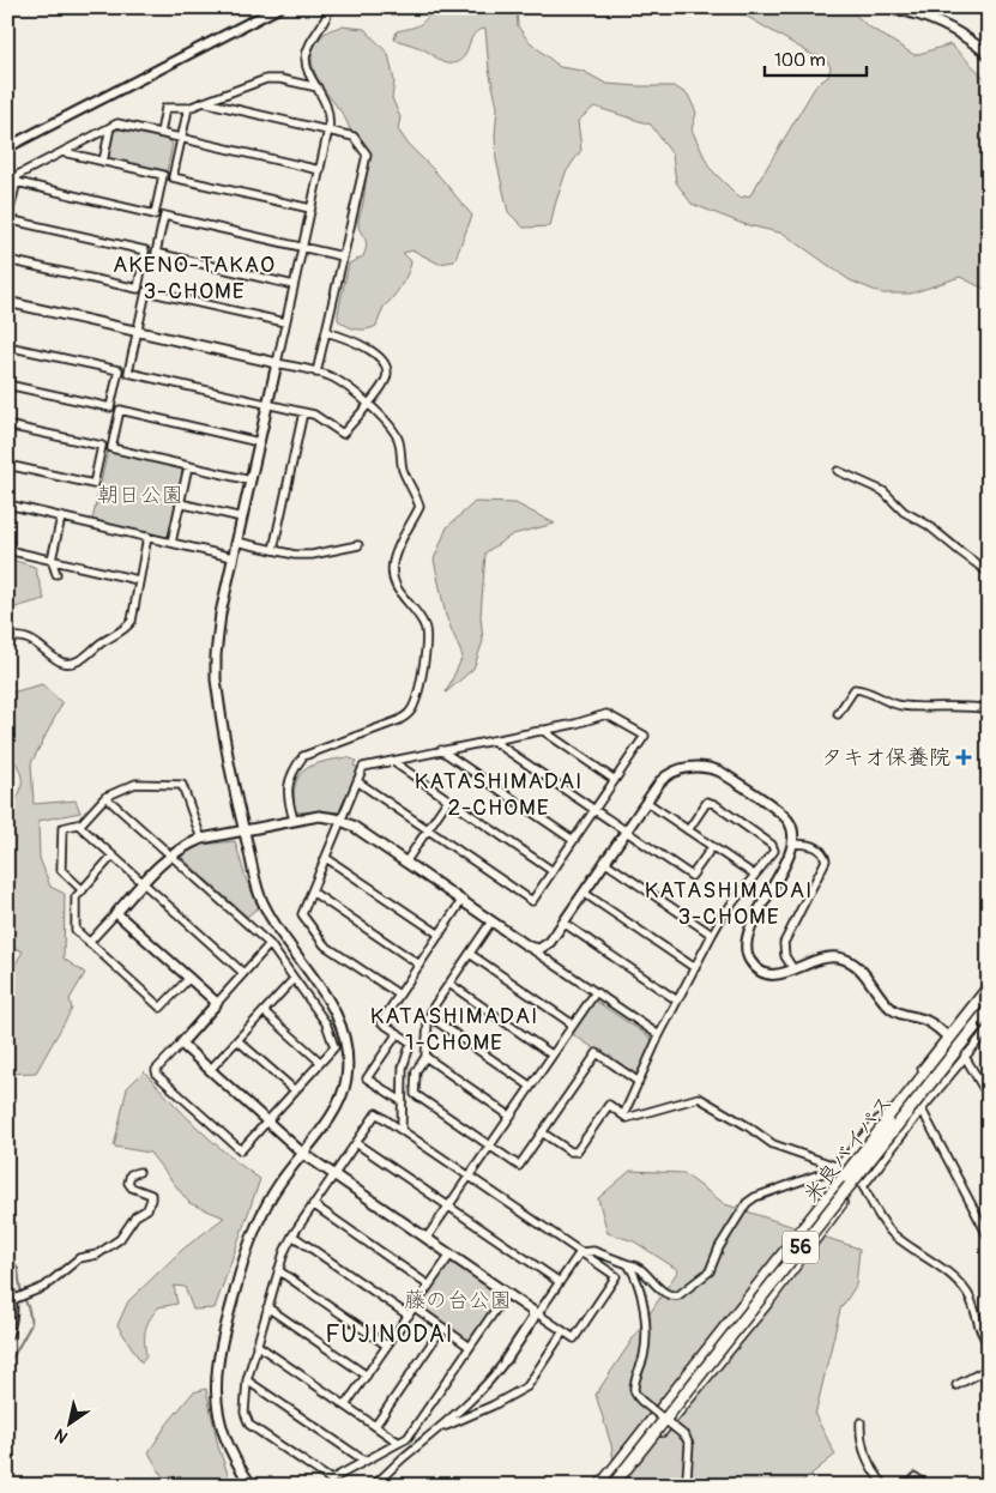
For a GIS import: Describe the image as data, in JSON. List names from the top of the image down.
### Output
{
  "streets": {
    "main road": ["米良バイパス", "56"]
  },
  "districts": [
    "AKENO-TAKAO 3-CHOME",
    "KATASHIMADAI 2-CHOME",
    "KATASHIMADAI 3-CHOME",
    "KATASHIMADAI 1-CHOME",
    "FUJINODAI"
  ],
  "parks": ["朝日公園", "藤の台公園"],
  "places": {
    "health": ["タキオ保養院"]
  },
  "scale_bar": "100 m",
  "north": "bottom left"
}
